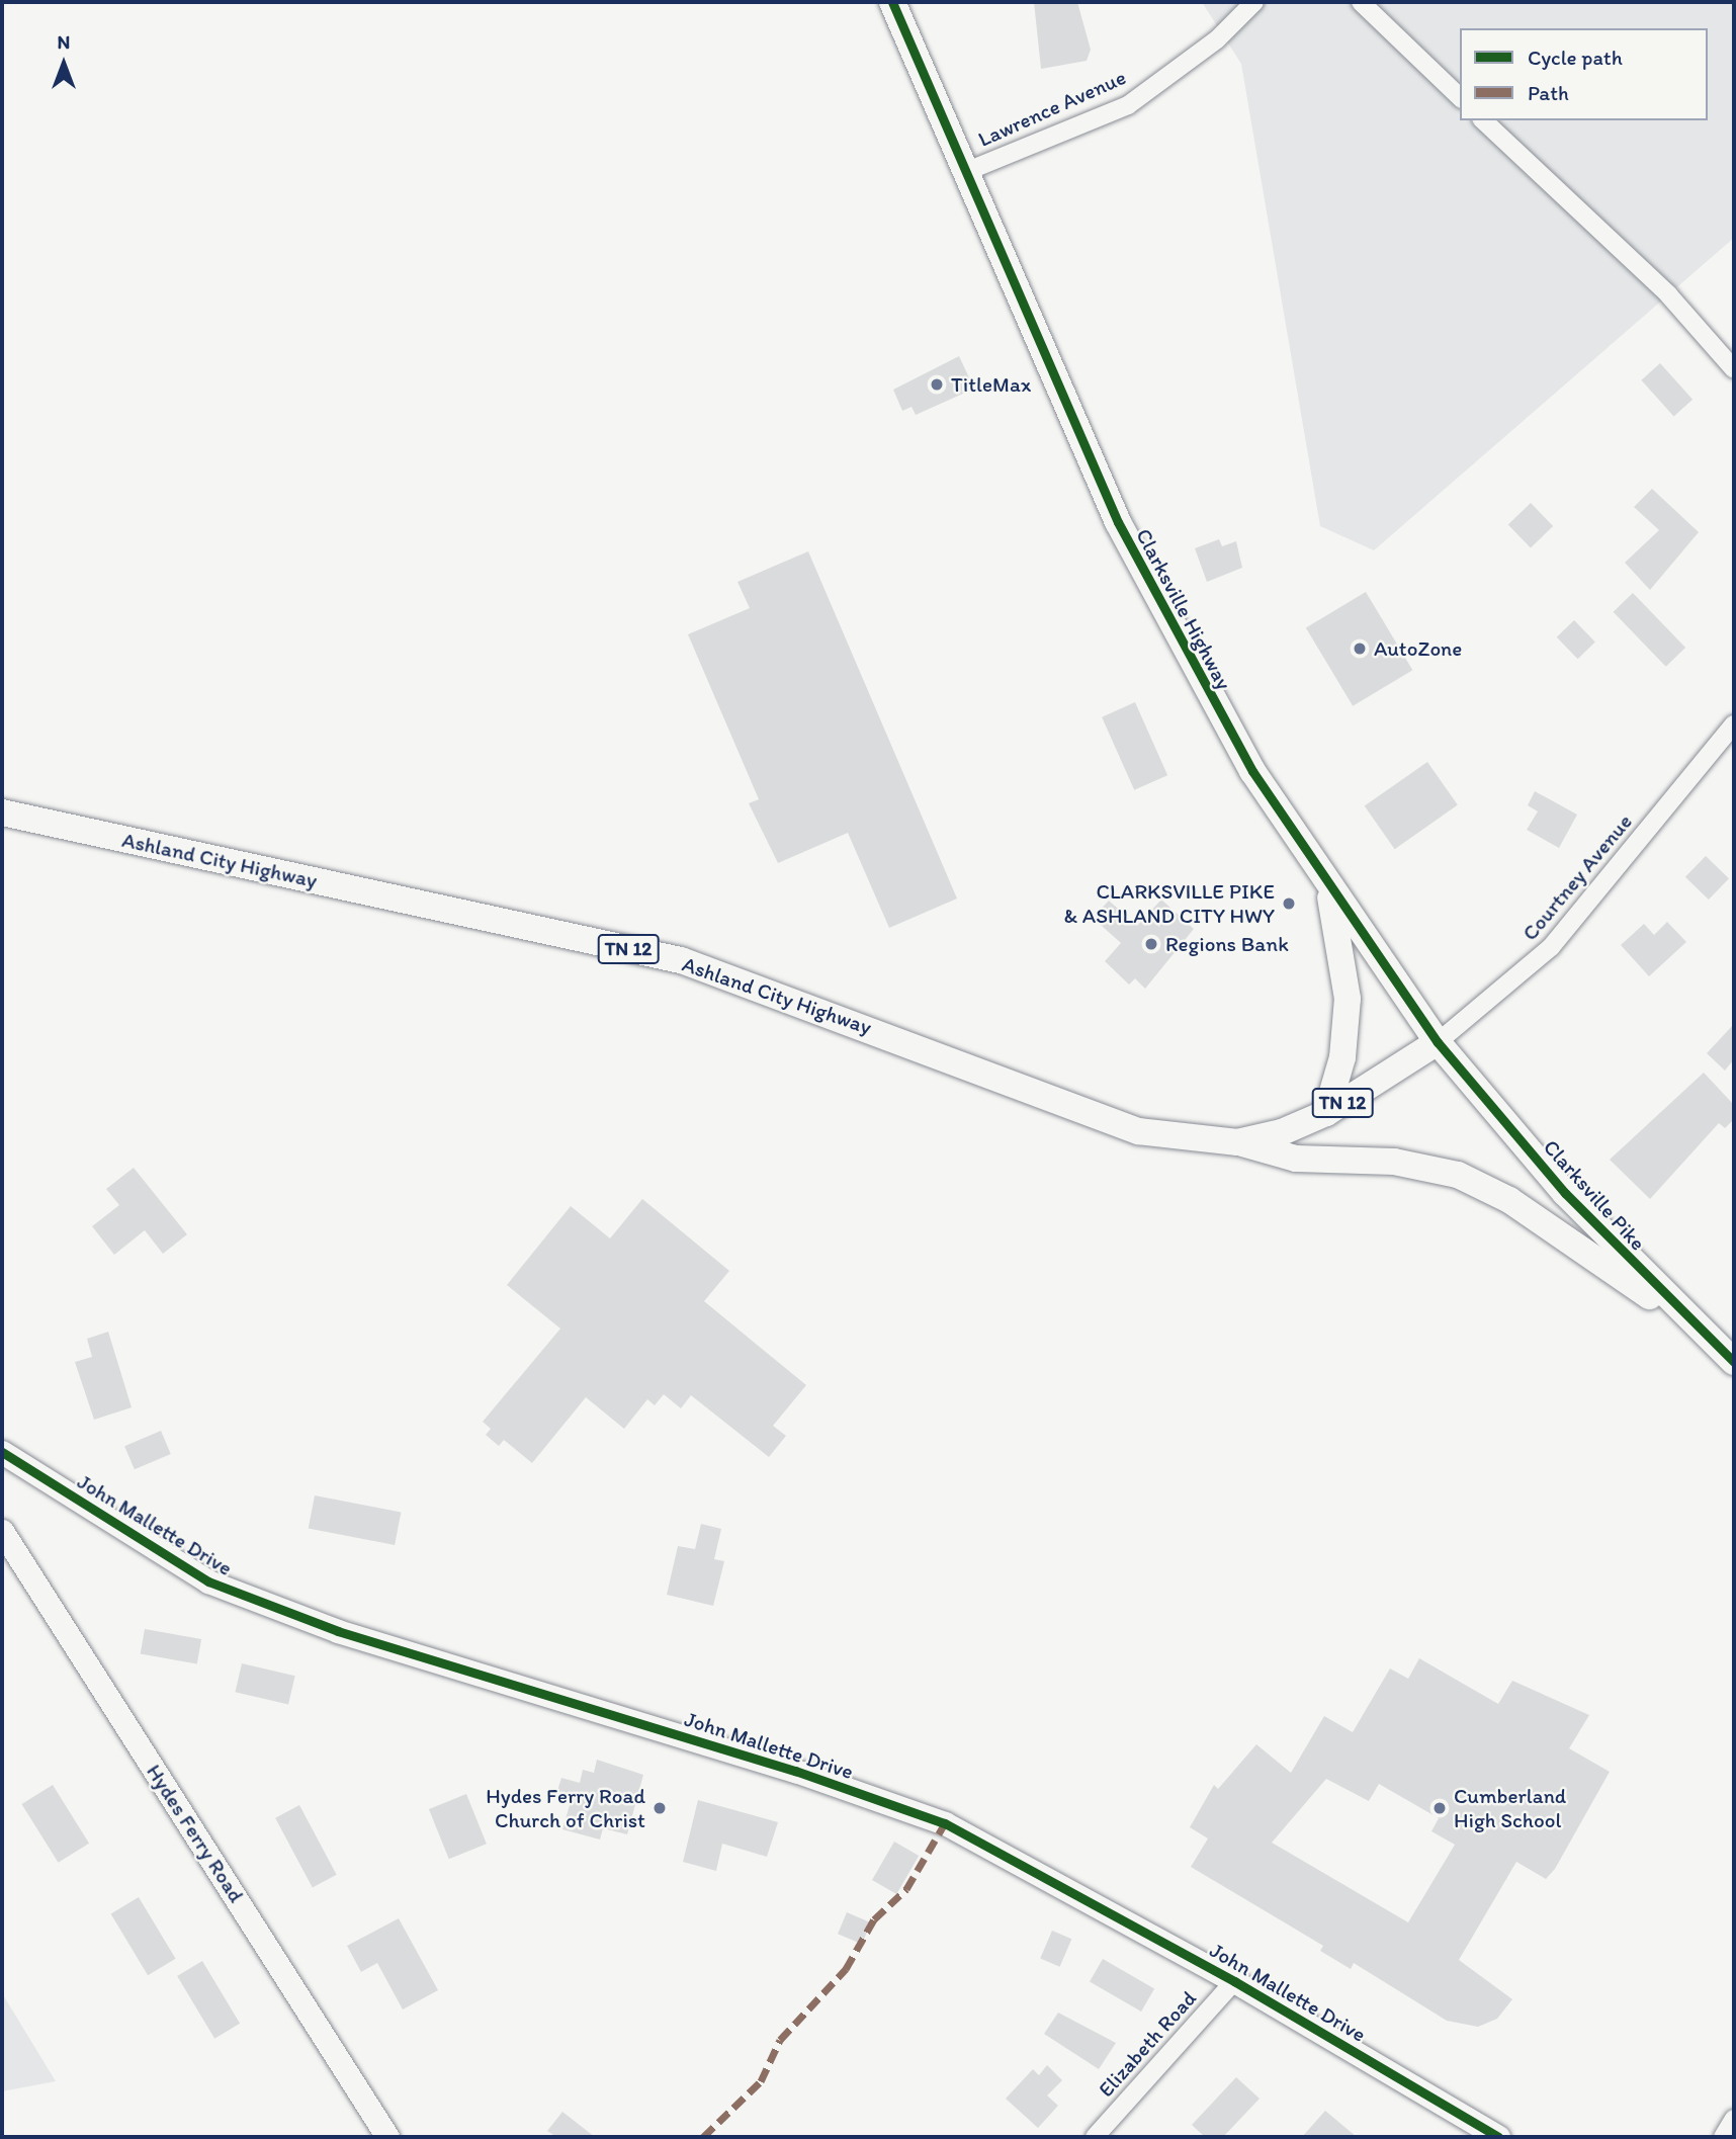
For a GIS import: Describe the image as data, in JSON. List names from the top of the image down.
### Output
{
  "streets": {
    "main road": [
      "Clarksville Highway",
      "Ashland City Highway",
      "TN 12",
      "Clarksville Pike"
    ],
    "street": [
      "Lawrence Avenue",
      "Courtney Avenue",
      "John Mallette Drive",
      "Hydes Ferry Road",
      "Elizabeth Road"
    ]
  },
  "crossings": [
    ["Lawrence Avenue", "Clarksville Highway"],
    ["Clarksville Highway", "Ashland City Highway"],
    ["Clarksville Highway", "Courtney Avenue"],
    ["Clarksville Highway", "Clarksville Pike"],
    ["Ashland City Highway", "Courtney Avenue"],
    ["Ashland City Highway", "Clarksville Pike"],
    ["Courtney Avenue", "Clarksville Pike"],
    ["John Mallette Drive", "Elizabeth Road"]
  ],
  "places": [
    "TitleMax",
    "AutoZone",
    "CLARKSVILLE PIKE & ASHLAND CITY HWY",
    "Regions Bank",
    "Hydes Ferry Road Church of Christ",
    "Cumberland High School"
  ],
  "legend": ["Cycle path", "Path"],
  "north": "top"
}
